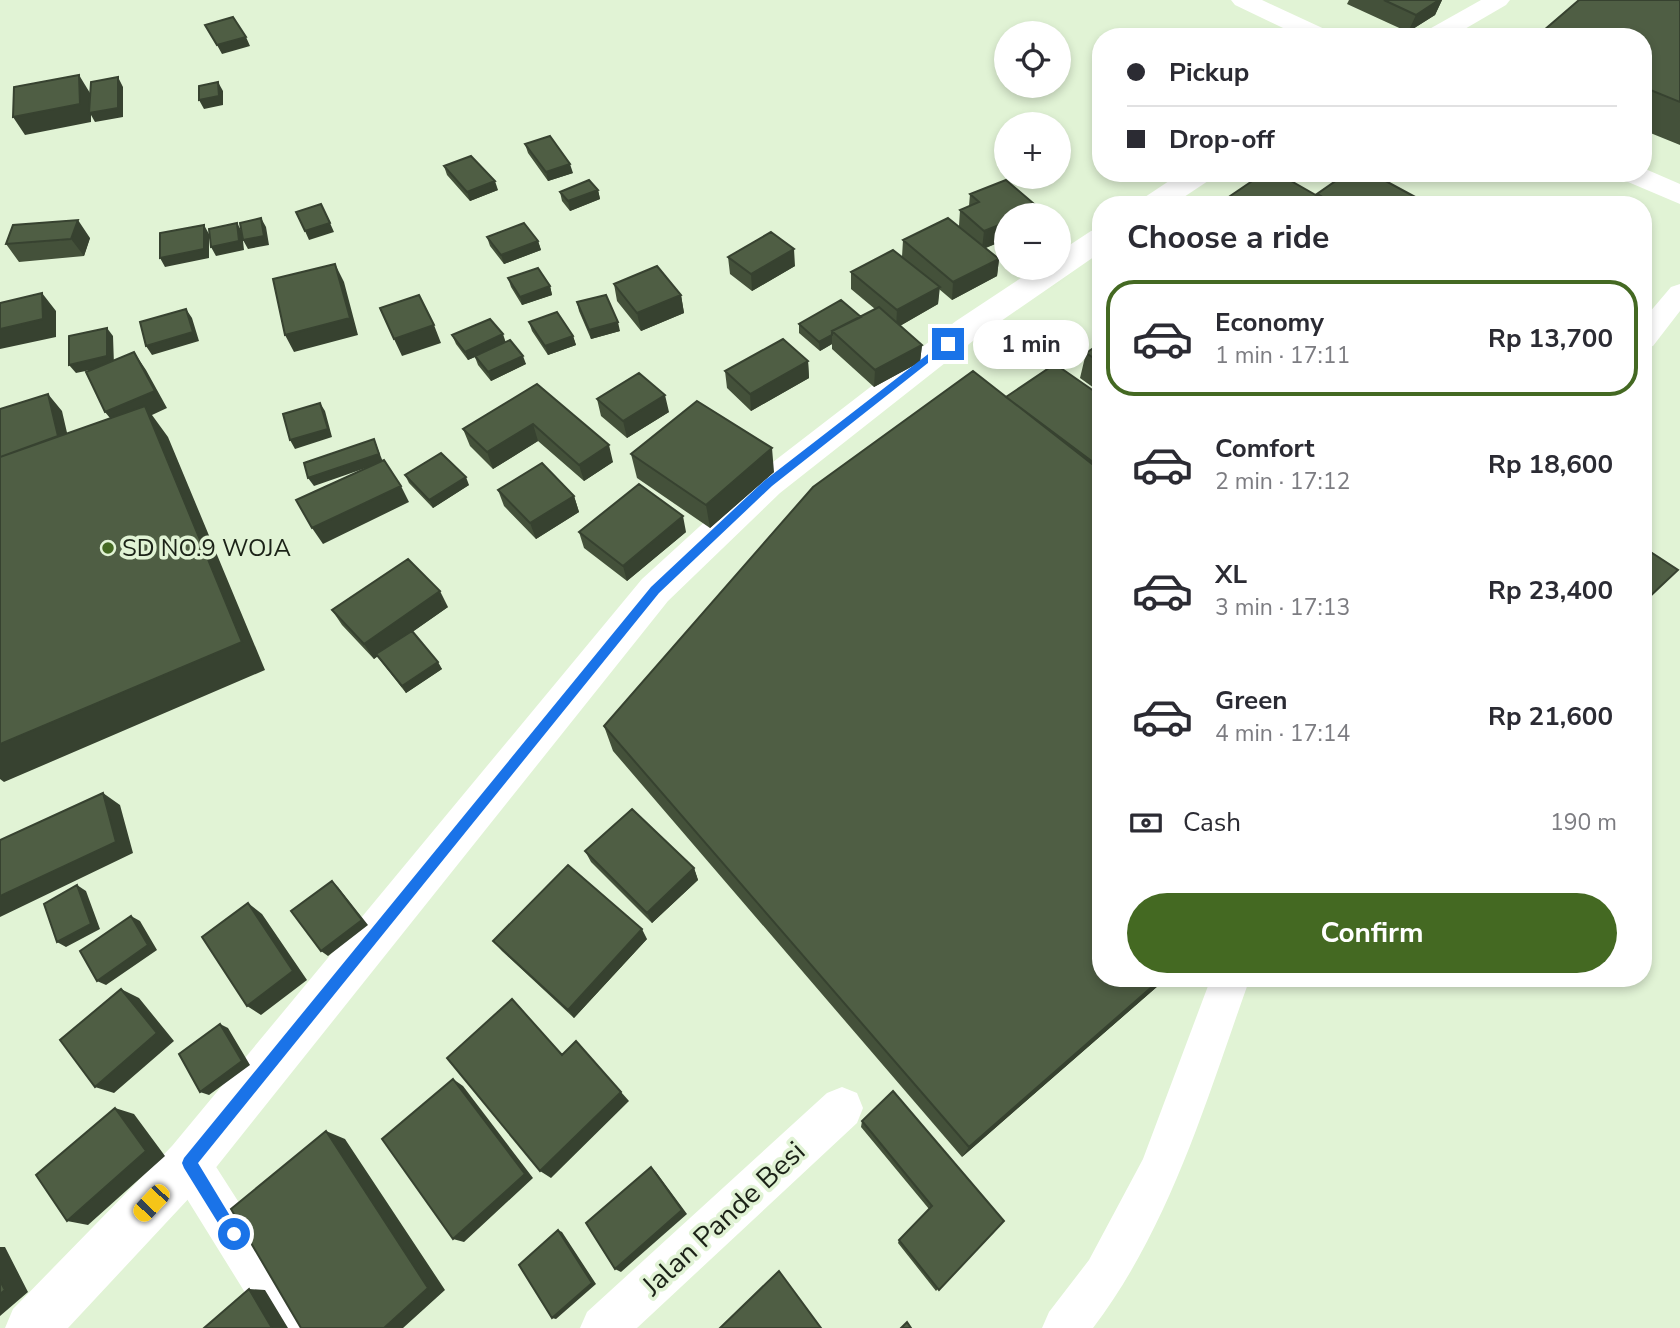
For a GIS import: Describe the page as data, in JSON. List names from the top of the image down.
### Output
{
  "streets": {
    "street": ["Jalan Pande Besi"]
  },
  "places": ["SD NO.9 WOJA"],
  "page": {
    "map_buttons": ["+", "−"],
    "banner": ["Pickup", "Drop-off"],
    "heading": "Choose a ride",
    "list": [
      {
        "name": "Economy",
        "note": "1 min · 17:11",
        "value": "Rp 13,700"
      },
      {
        "name": "Comfort",
        "note": "2 min · 17:12",
        "value": "Rp 18,600"
      },
      {
        "name": "XL",
        "note": "3 min · 17:13",
        "value": "Rp 23,400"
      },
      {
        "name": "Green",
        "note": "4 min · 17:14",
        "value": "Rp 21,600"
      }
    ],
    "bubble": "1 min",
    "pay": ["Cash", "190 m"],
    "buttons": "Confirm"
  }
}
